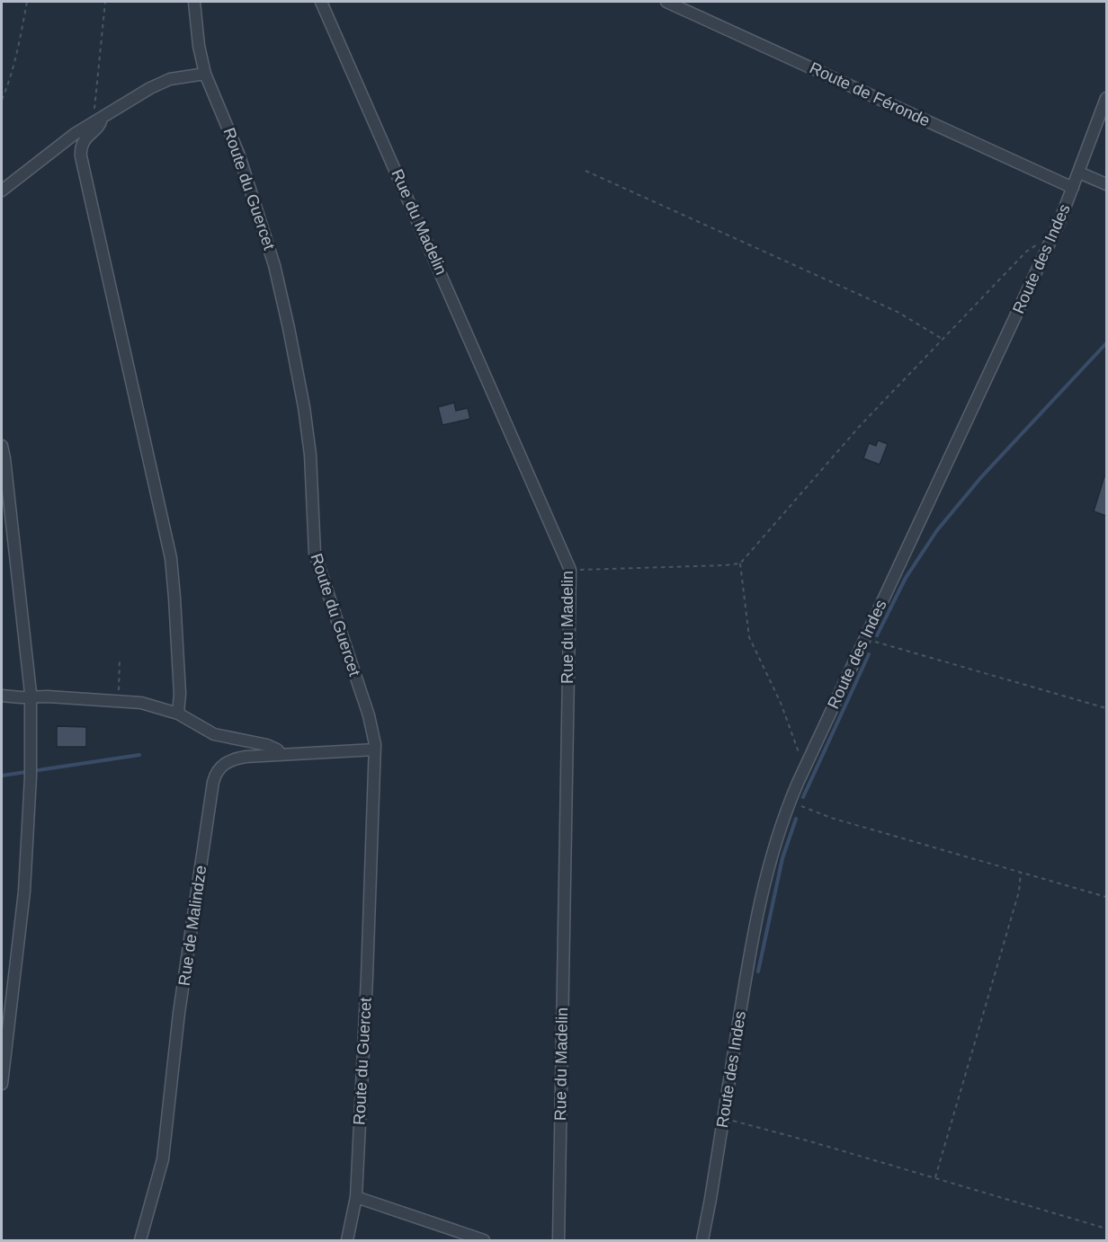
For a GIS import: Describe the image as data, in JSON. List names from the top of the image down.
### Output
{
  "streets": {
    "street": [
      "Route de Féronde",
      "Route du Guercet",
      "Rue du Madelin",
      "Route des Indes",
      "Rue de Malindze"
    ]
  },
  "crossings": [
    ["Route de Féronde", "Route des Indes"],
    ["Route du Guercet", "Rue de Malindze"]
  ]
}
